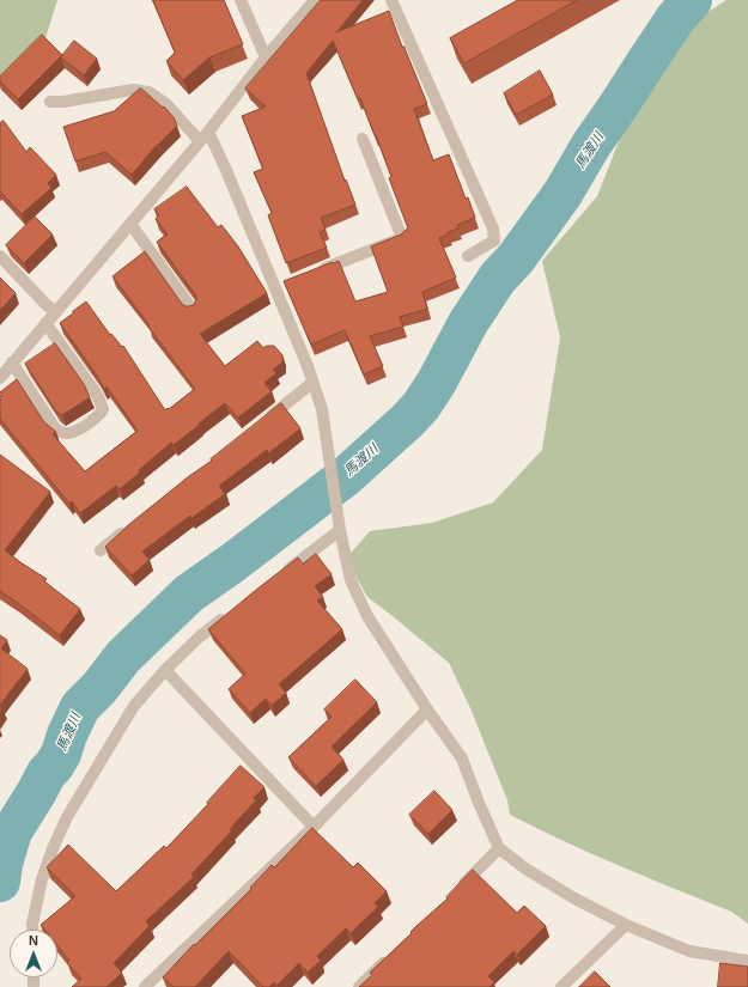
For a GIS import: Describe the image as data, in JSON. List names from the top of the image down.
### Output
{
  "water": ["馬渡川"],
  "north": "top"
}
